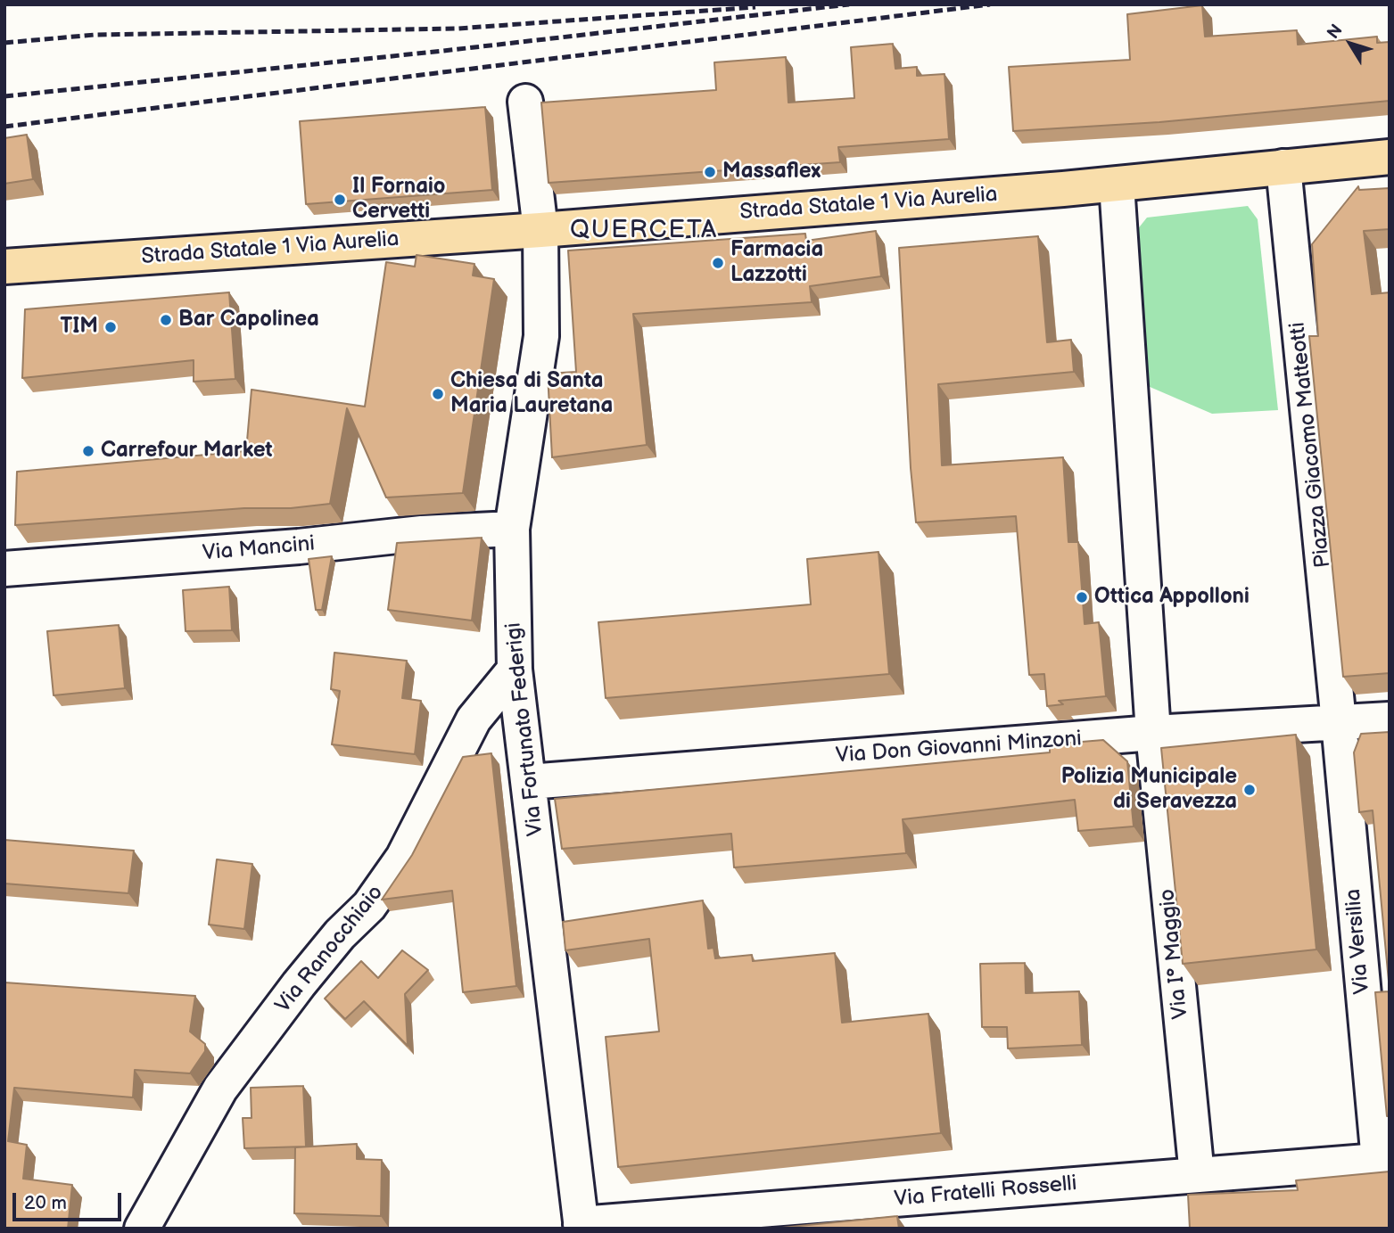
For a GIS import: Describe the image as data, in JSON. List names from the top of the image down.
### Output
{
  "streets": {
    "main road": ["Strada Statale 1 Via Aurelia"],
    "street": [
      "Piazza Giacomo Matteotti",
      "Via Mancini",
      "Via Fortunato Federigi",
      "Via Don Giovanni Minzoni",
      "Via Versilia",
      "Via Ranocchiaio",
      "Via I° Maggio",
      "Via Fratelli Rosselli"
    ]
  },
  "crossings": [
    ["Strada Statale 1 Via Aurelia", "Piazza Giacomo Matteotti"],
    ["Strada Statale 1 Via Aurelia", "Via Fortunato Federigi"],
    ["Piazza Giacomo Matteotti", "Via Don Giovanni Minzoni"],
    ["Piazza Giacomo Matteotti", "Via Versilia"],
    ["Via Mancini", "Via Fortunato Federigi"],
    ["Via Fortunato Federigi", "Via Don Giovanni Minzoni"],
    ["Via Fortunato Federigi", "Via Ranocchiaio"],
    ["Via Fortunato Federigi", "Via Fratelli Rosselli"],
    ["Via Don Giovanni Minzoni", "Via Versilia"],
    ["Via Don Giovanni Minzoni", "Via I° Maggio"],
    ["Via Versilia", "Via Fratelli Rosselli"],
    ["Via I° Maggio", "Via Fratelli Rosselli"]
  ],
  "districts": ["QUERCETA"],
  "places": [
    "Massaflex",
    "Il Fornaio Cervetti",
    "Farmacia Lazzotti",
    "Bar Capolinea",
    "TIM",
    "Chiesa di Santa Maria Lauretana",
    "Carrefour Market",
    "Ottica Appolloni",
    "Polizia Municipale di Seravezza"
  ],
  "scale_bar": "20 m",
  "north": "top left"
}
